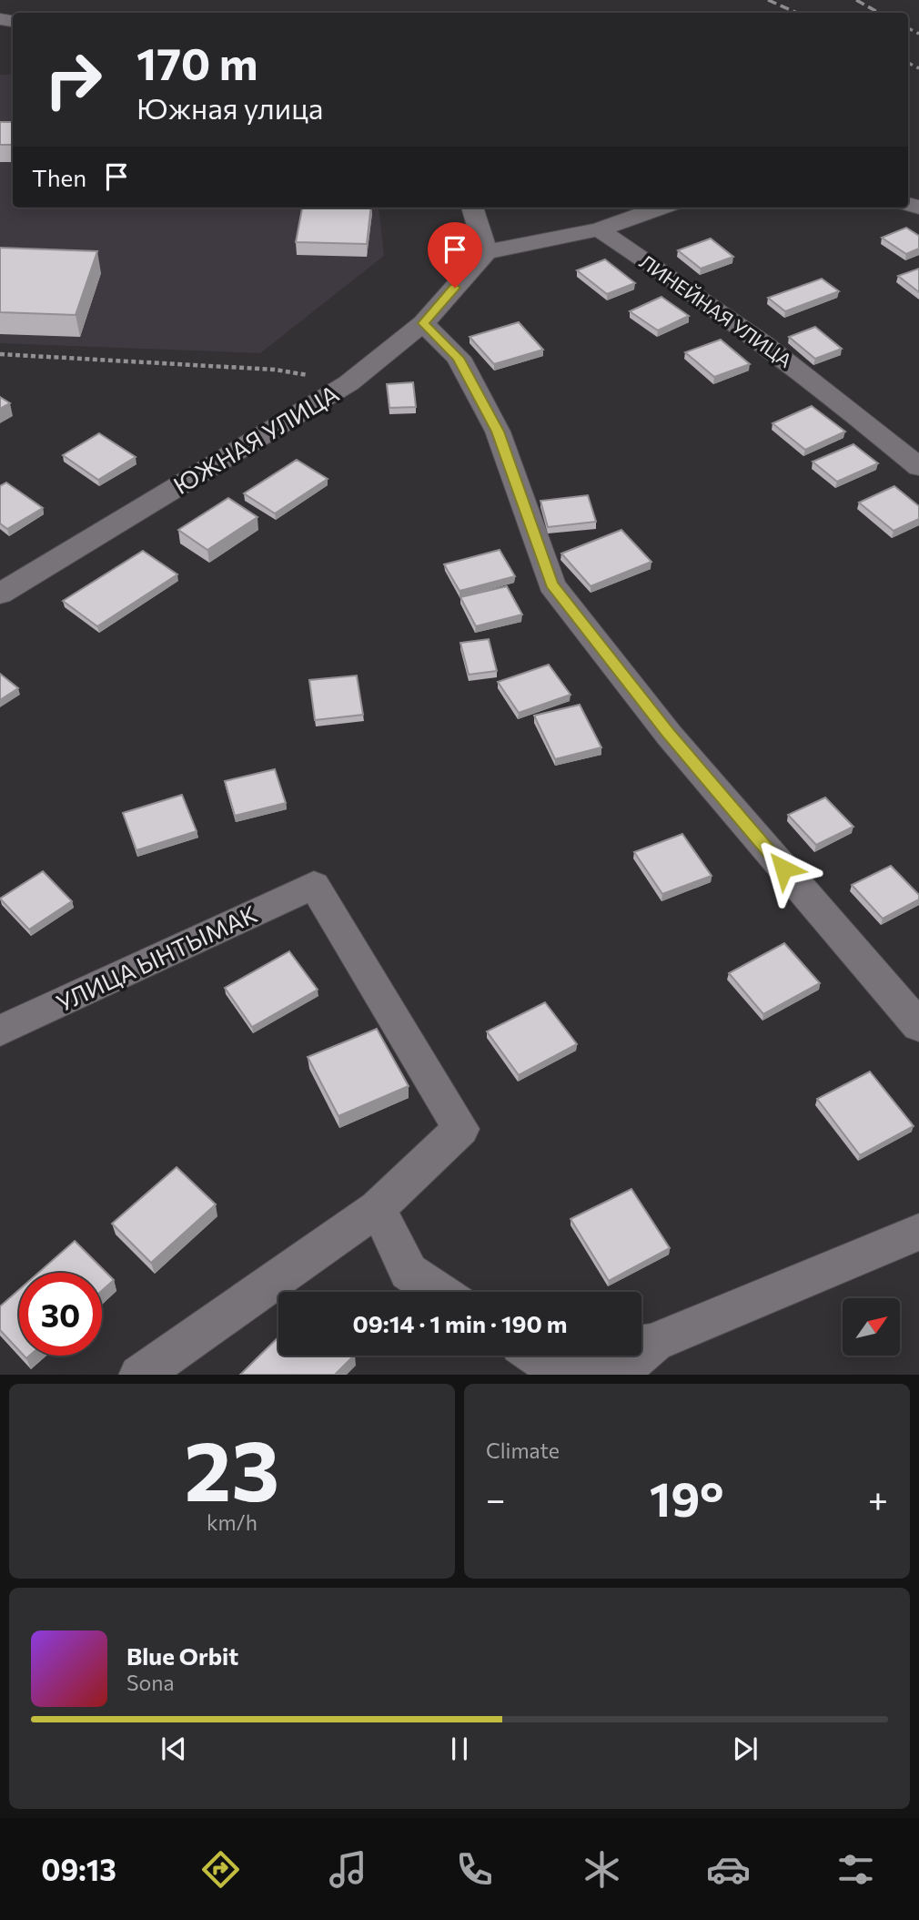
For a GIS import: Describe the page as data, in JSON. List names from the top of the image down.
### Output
{
  "streets": {
    "street": ["ЛИНЕЙНАЯ УЛИЦА", "ЮЖНАЯ УЛИЦА", "УЛИЦА ЫНТЫМАК"]
  },
  "north": "top right",
  "page": {
    "turn": ["170 m", "Южная улица"],
    "then": "Then",
    "limit": "30",
    "trip": "09:14 · 1 min · 190 m",
    "tile": [
      ["23", "km/h"],
      "Climate"
    ],
    "heat": ["−", "19°", "+"],
    "song": ["Blue Orbit", "Sona"],
    "tabs": "09:13"
  }
}
